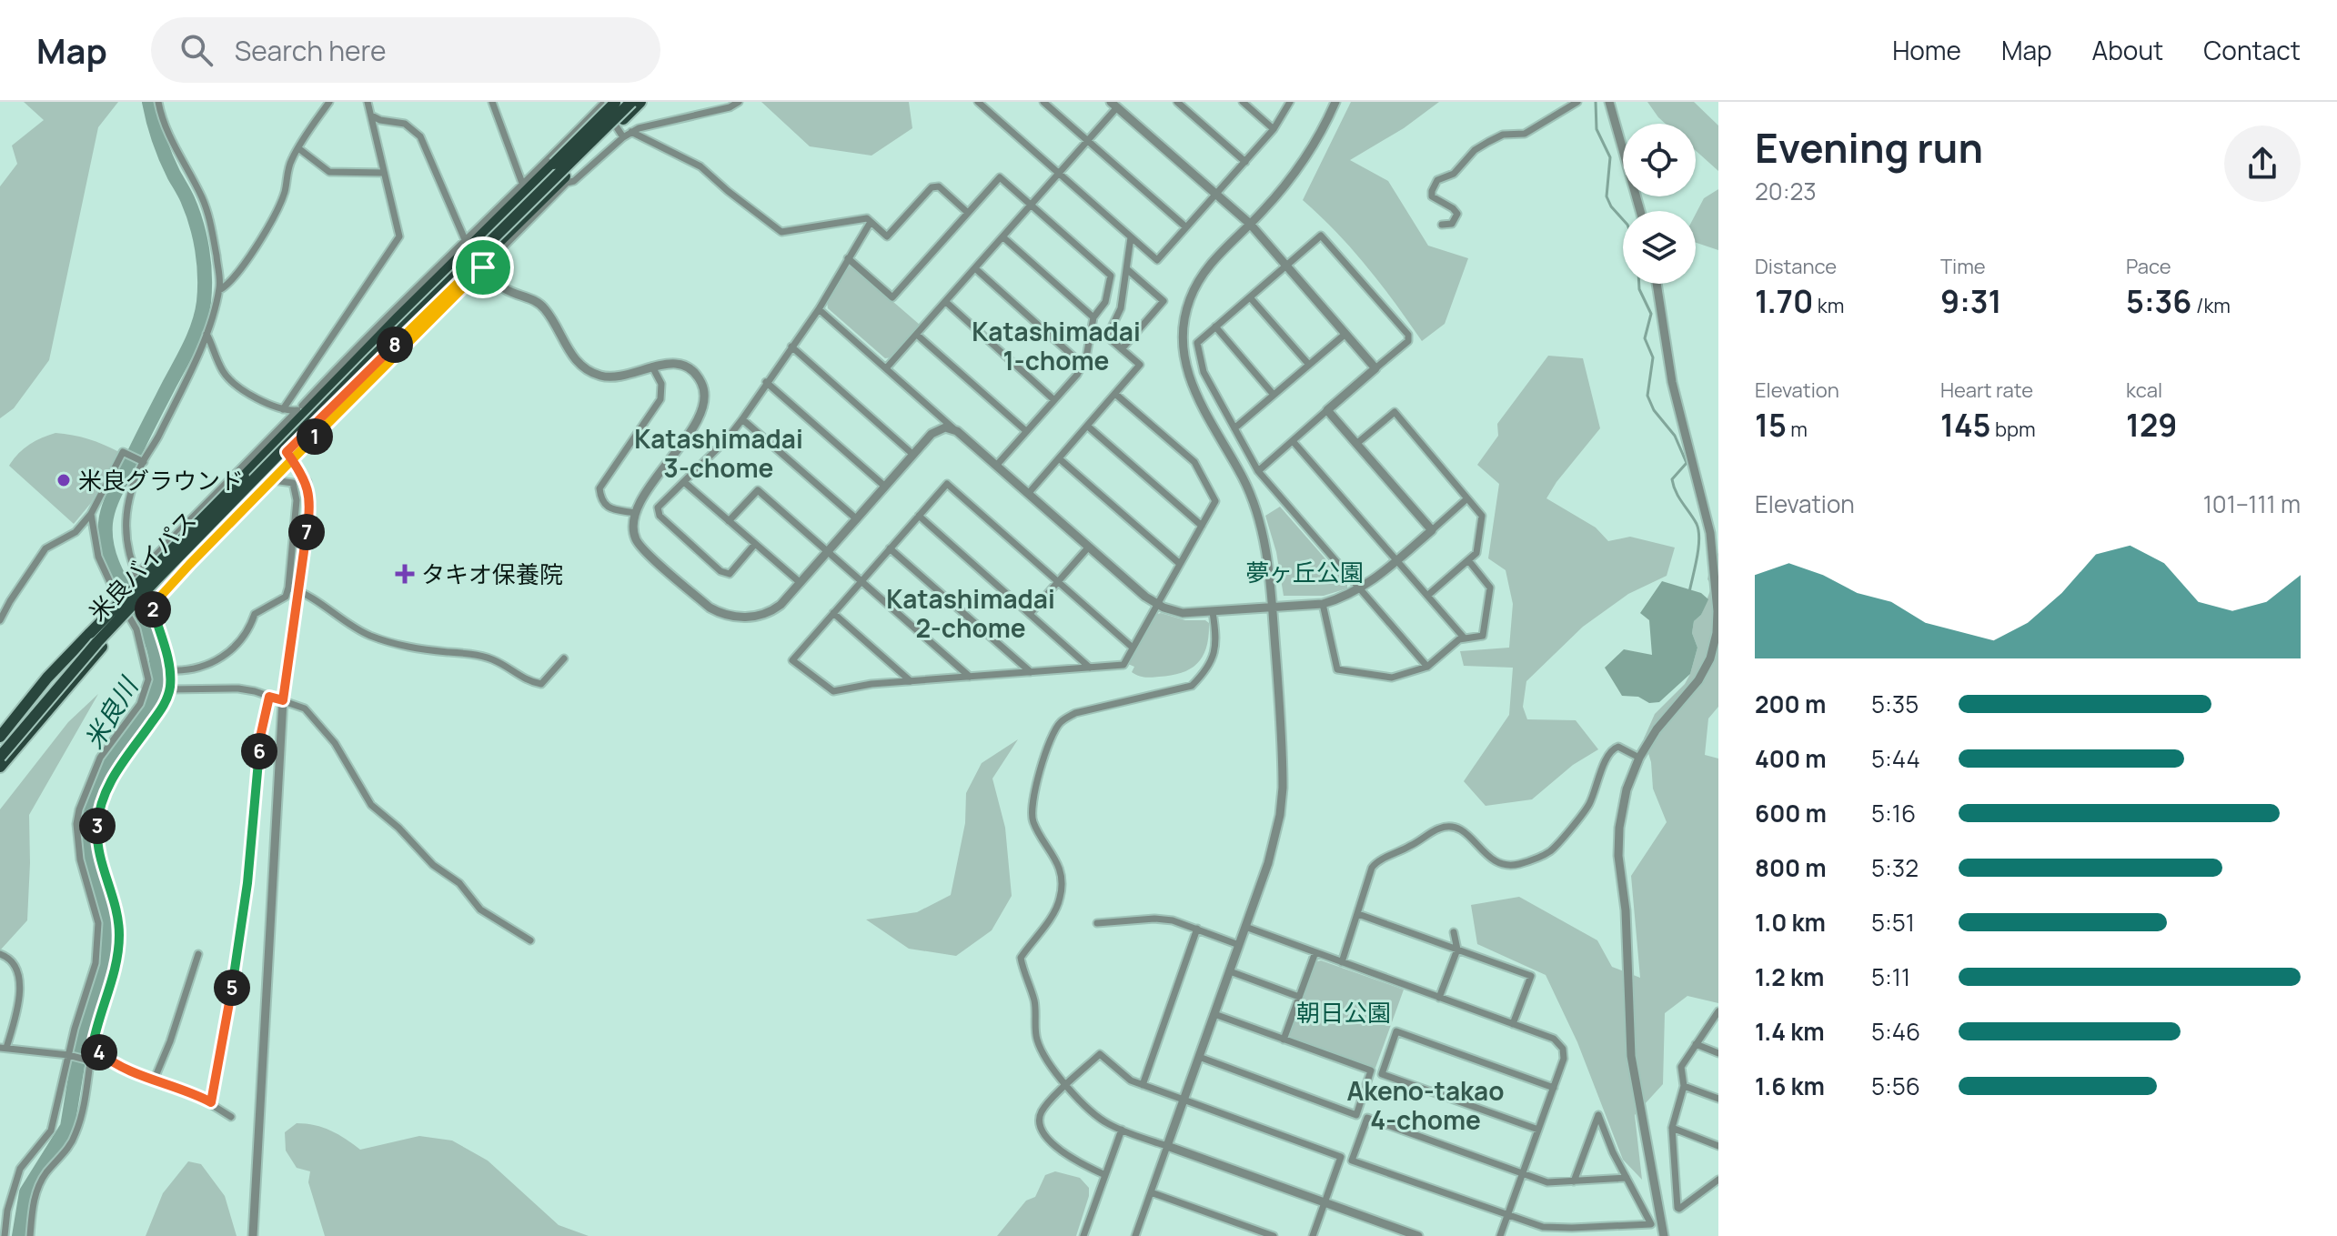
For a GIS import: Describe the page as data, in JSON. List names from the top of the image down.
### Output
{
  "streets": {
    "main road": ["米良バイパス"]
  },
  "districts": [
    "Katashimadai 1-chome",
    "Katashimadai 3-chome",
    "Katashimadai 2-chome",
    "Akeno-takao 4-chome"
  ],
  "water": ["米良川"],
  "parks": ["夢ヶ丘公園", "朝日公園"],
  "places": {
    "other": ["米良グラウンド"],
    "health": ["タキオ保養院"]
  },
  "page": {
    "header": "Map",
    "search": "Search here",
    "nav": [
      "Home",
      "Map",
      "About",
      "Contact"
    ],
    "heading": ["Evening run", "20:23"],
    "stats": [
      ["Distance", "1.70 km"],
      ["Time", "9:31"],
      ["Pace", "5:36 /km"],
      ["Elevation", "15 m"],
      ["Heart rate", "145 bpm"],
      ["kcal", "129"]
    ],
    "pins": [
      "8",
      "1",
      "7",
      "2",
      "6",
      "3",
      "5",
      "4"
    ],
    "chart": ["Elevation", "101–111 m"],
    "list": [
      {
        "name": "200 m",
        "note": "5:35"
      },
      {
        "name": "400 m",
        "note": "5:44"
      },
      {
        "name": "600 m",
        "note": "5:16"
      },
      {
        "name": "800 m",
        "note": "5:32"
      },
      {
        "name": "1.0 km",
        "note": "5:51"
      },
      {
        "name": "1.2 km",
        "note": "5:11"
      },
      {
        "name": "1.4 km",
        "note": "5:46"
      },
      {
        "name": "1.6 km",
        "note": "5:56"
      }
    ]
  }
}
